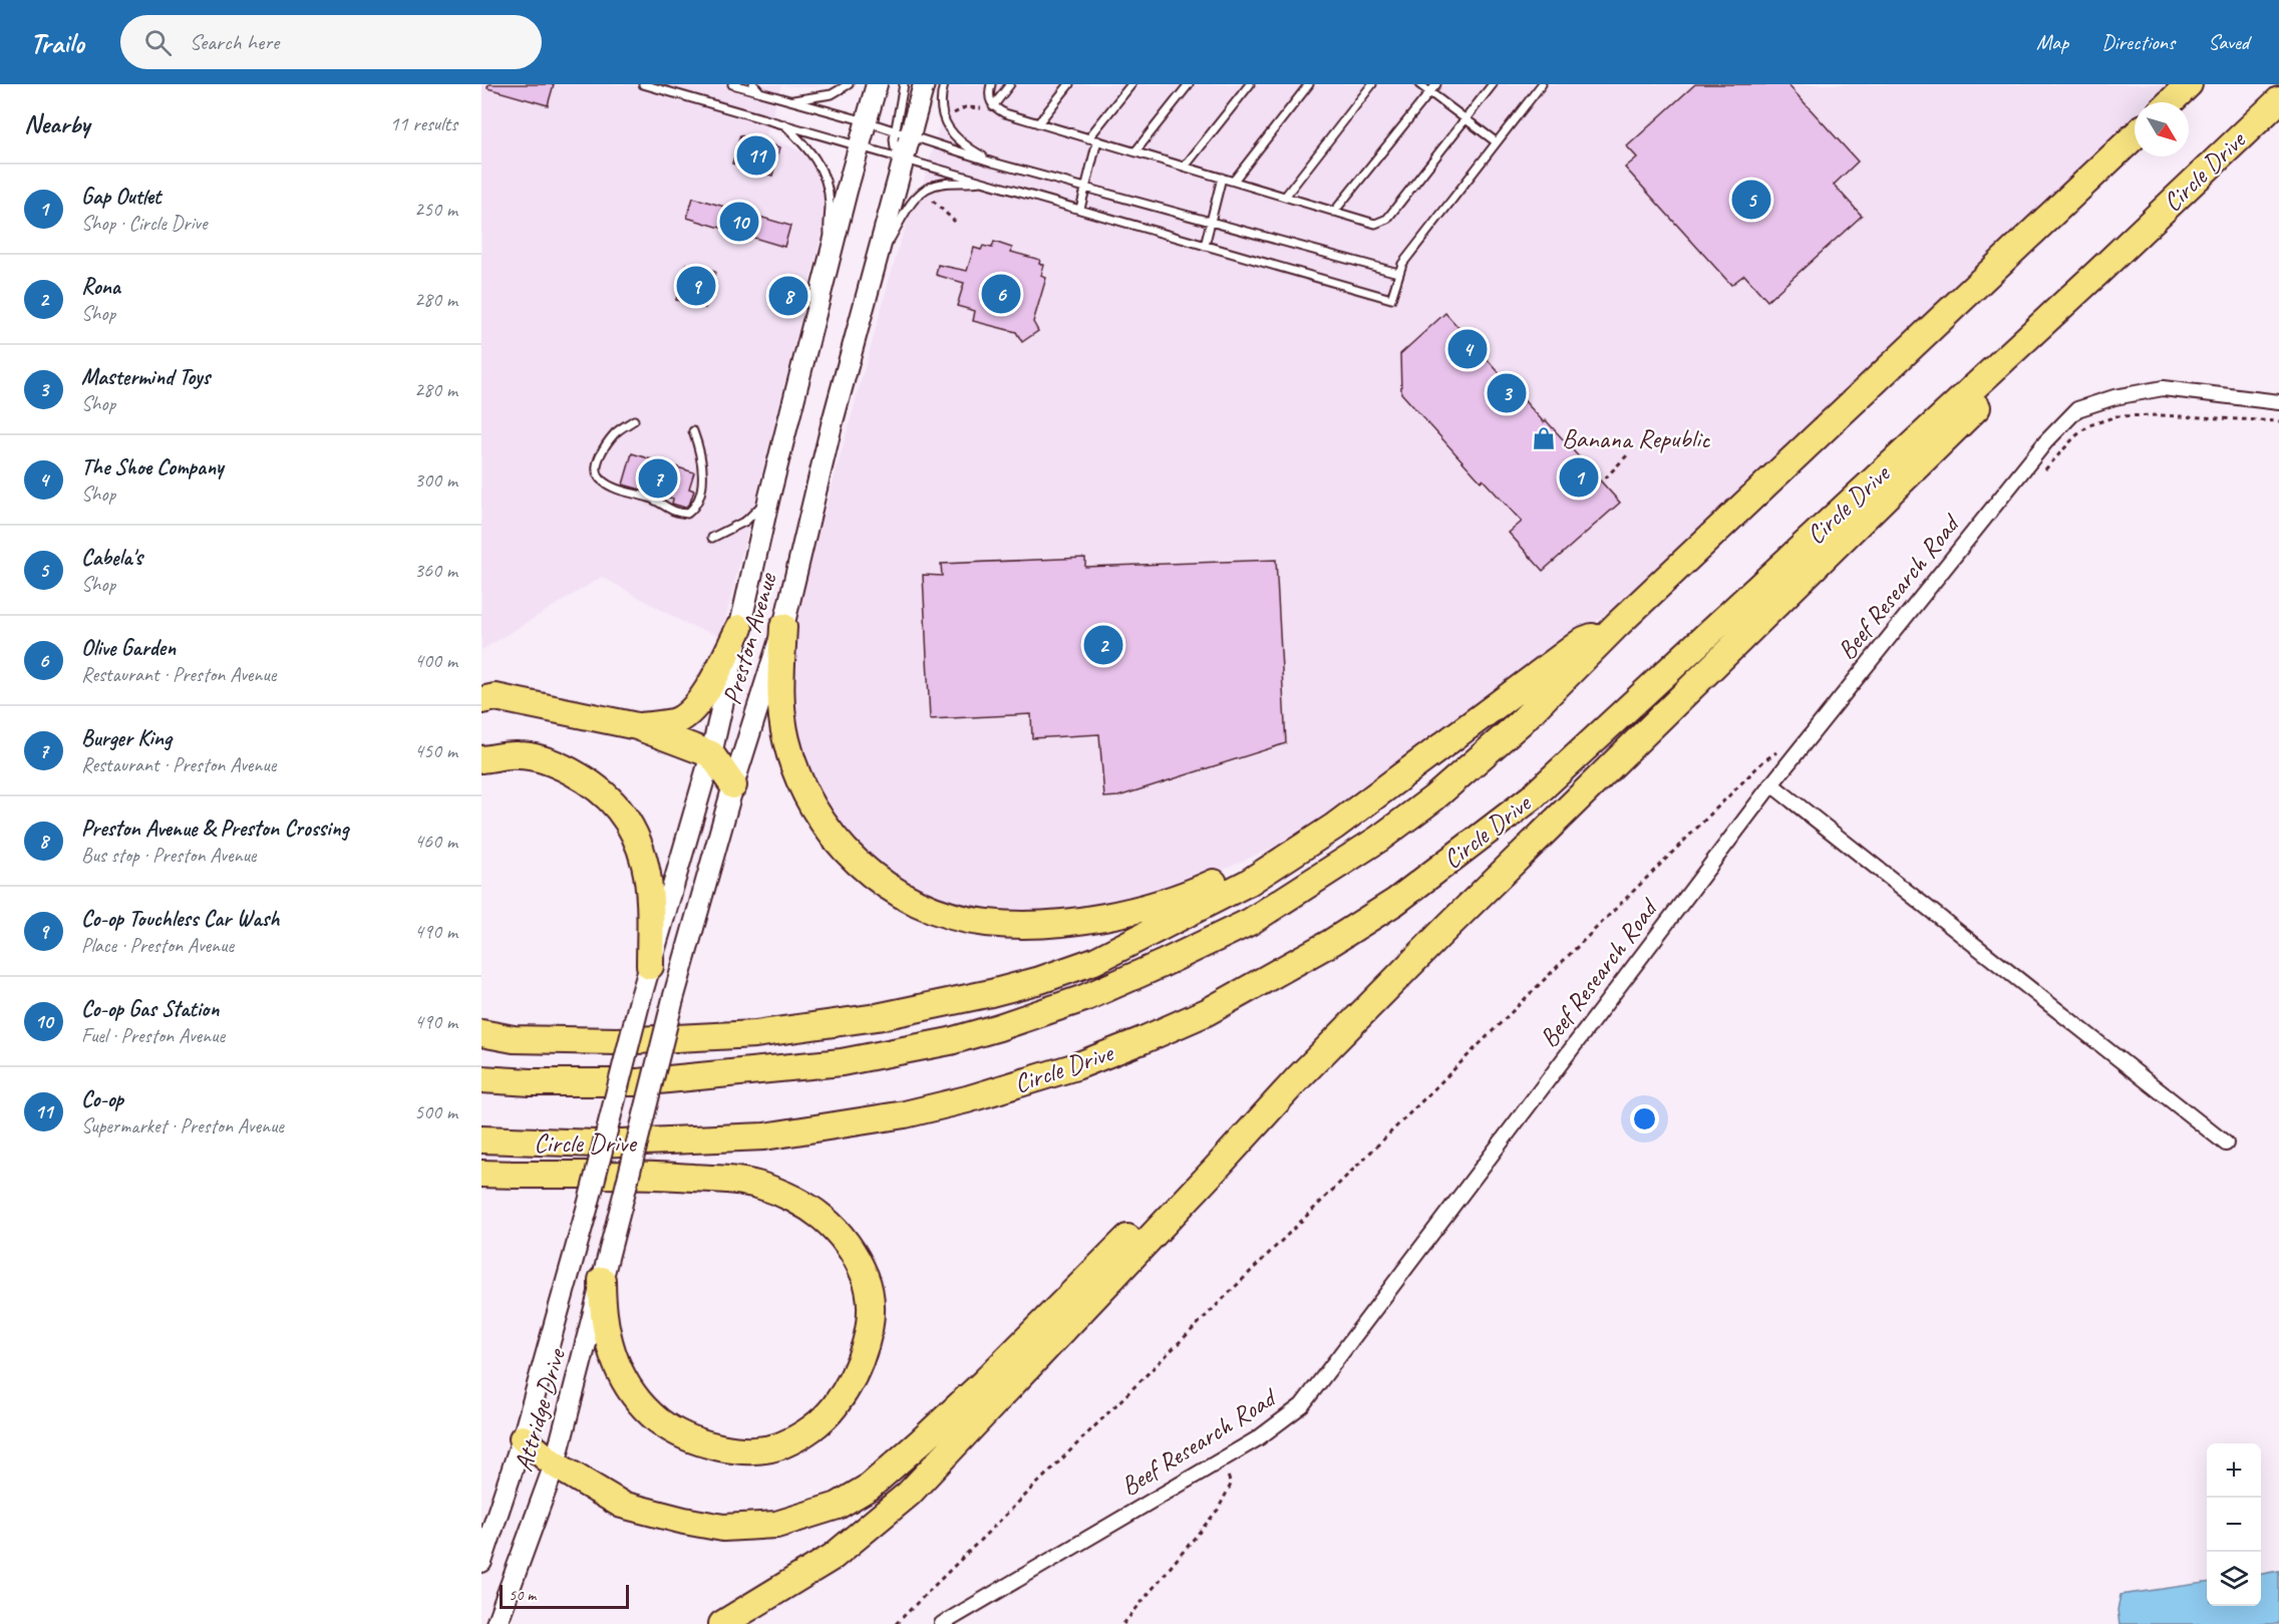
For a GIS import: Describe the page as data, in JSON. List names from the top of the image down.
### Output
{
  "streets": {
    "highway": ["Circle Drive"],
    "main road": ["Preston Avenue", "Attridge Drive"],
    "street": ["Beef Research Road"]
  },
  "crossings": [
    ["Preston Avenue", "Attridge Drive"]
  ],
  "places": {
    "shop": ["Banana Republic"]
  },
  "scale_bar": "50 m",
  "north": "bottom right",
  "page": {
    "header": "Trailo",
    "search": "Search here",
    "nav": ["Map", "Directions", "Saved"],
    "heading": ["Nearby", "11 results"],
    "pins": [
      "11",
      "5",
      "10",
      "9",
      "6",
      "8",
      "4",
      "3",
      "1",
      "7",
      "2"
    ],
    "list": [
      {
        "mark": "1",
        "name": "Gap Outlet",
        "note": "Shop · Circle Drive",
        "value": "250 m"
      },
      {
        "mark": "2",
        "name": "Rona",
        "note": "Shop",
        "value": "280 m"
      },
      {
        "mark": "3",
        "name": "Mastermind Toys",
        "note": "Shop",
        "value": "280 m"
      },
      {
        "mark": "4",
        "name": "The Shoe Company",
        "note": "Shop",
        "value": "300 m"
      },
      {
        "mark": "5",
        "name": "Cabela's",
        "note": "Shop",
        "value": "360 m"
      },
      {
        "mark": "6",
        "name": "Olive Garden",
        "note": "Restaurant · Preston Avenue",
        "value": "400 m"
      },
      {
        "mark": "7",
        "name": "Burger King",
        "note": "Restaurant · Preston Avenue",
        "value": "450 m"
      },
      {
        "mark": "8",
        "name": "Preston Avenue & Preston Crossing",
        "note": "Bus stop · Preston Avenue",
        "value": "460 m"
      },
      {
        "mark": "9",
        "name": "Co-op Touchless Car Wash",
        "note": "Place · Preston Avenue",
        "value": "490 m"
      },
      {
        "mark": "10",
        "name": "Co-op Gas Station",
        "note": "Fuel · Preston Avenue",
        "value": "490 m"
      },
      {
        "mark": "11",
        "name": "Co-op",
        "note": "Supermarket · Preston Avenue",
        "value": "500 m"
      }
    ],
    "map_buttons": ["+", "−"],
    "scale": "50 m"
  }
}
